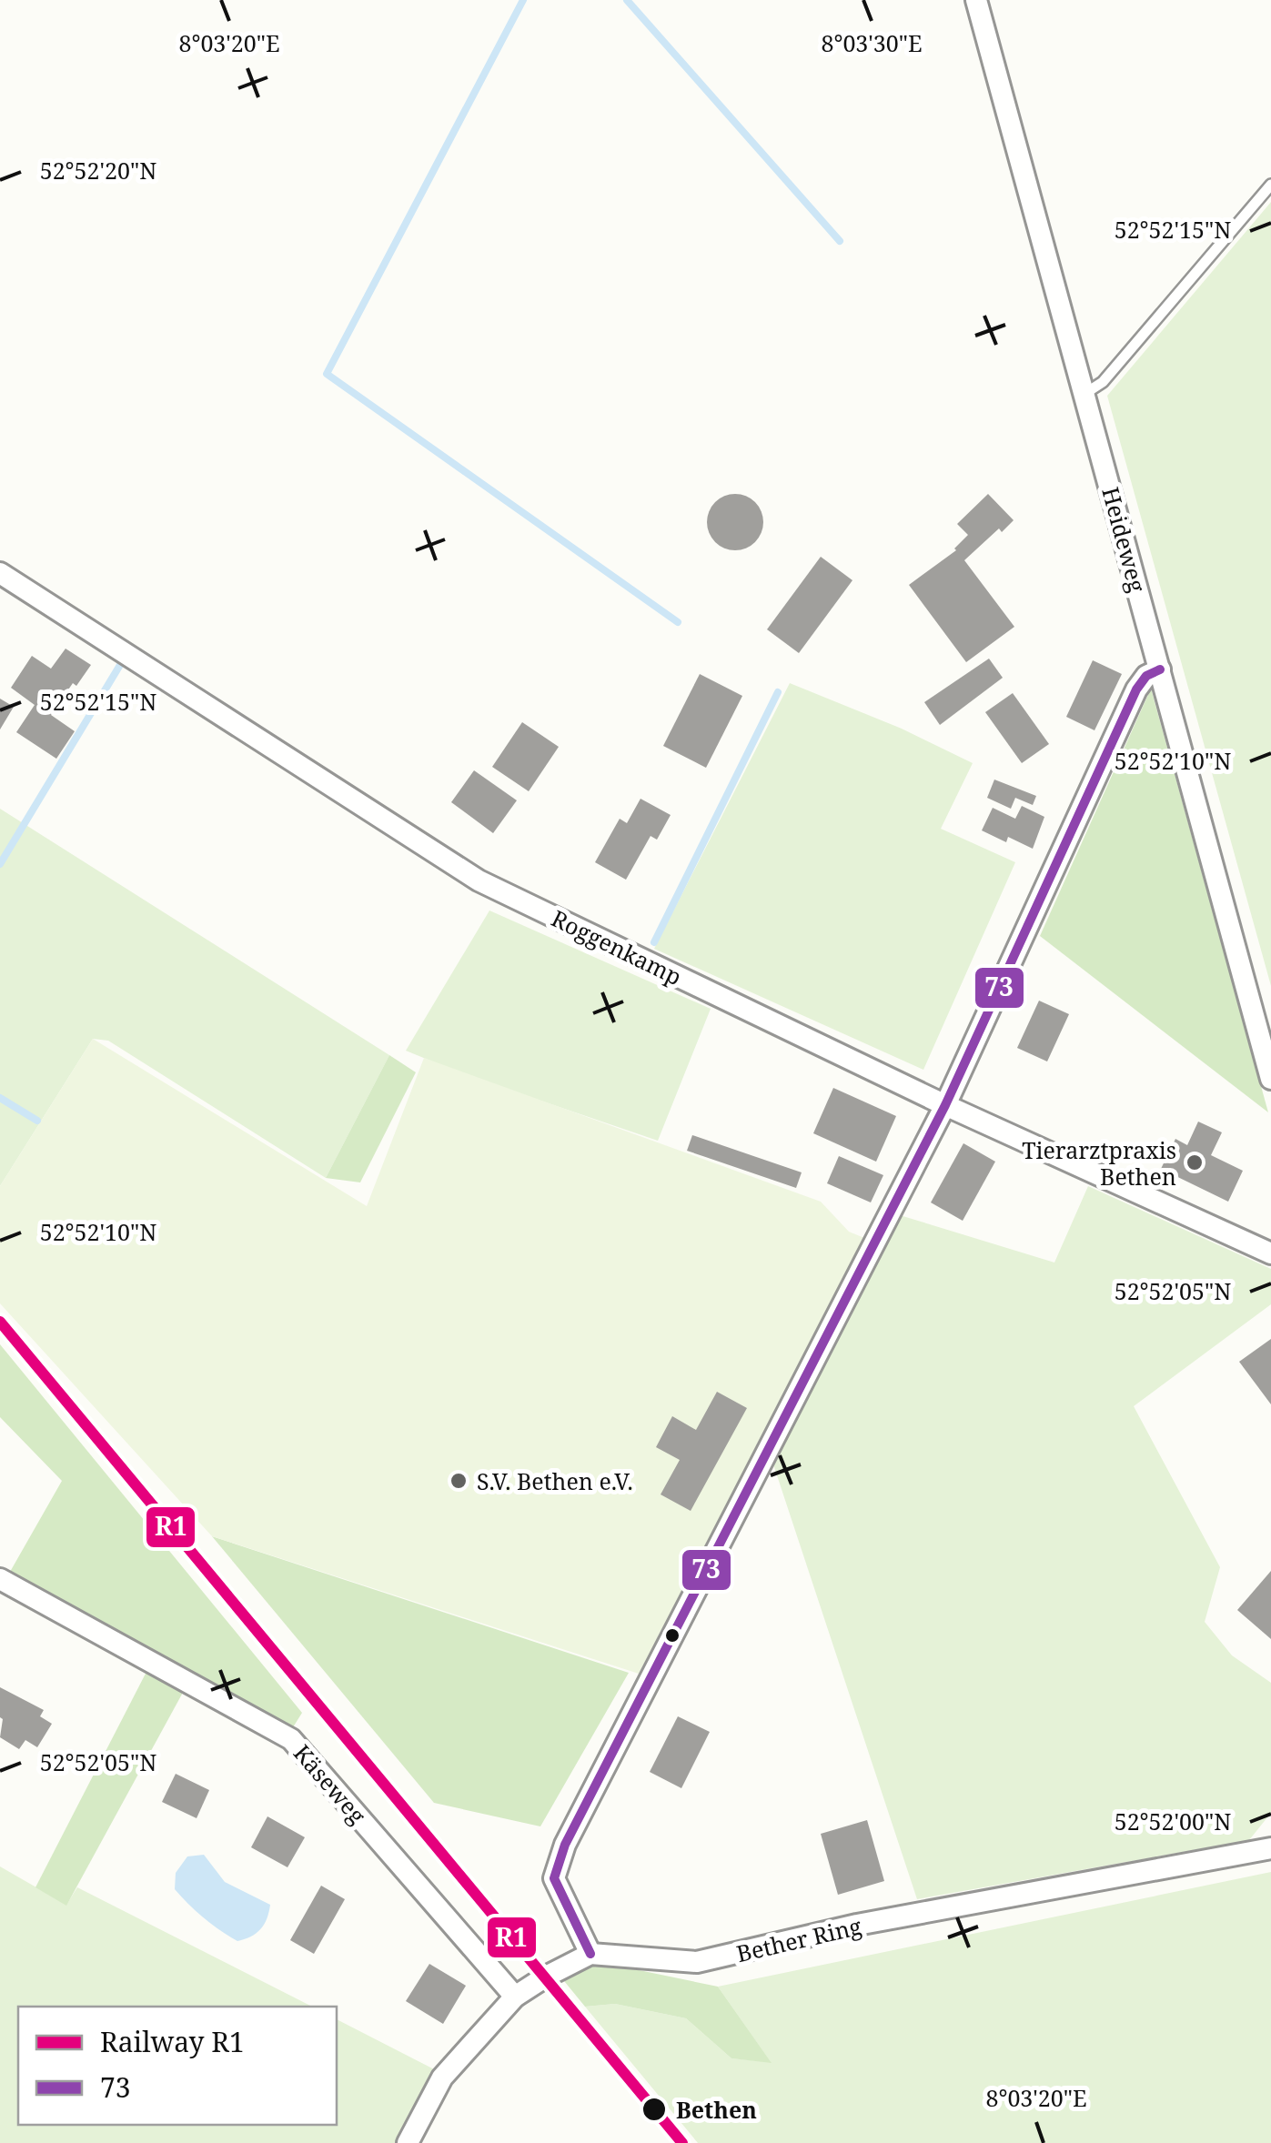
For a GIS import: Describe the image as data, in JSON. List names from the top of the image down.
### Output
{
  "streets": {
    "street": [
      "Heideweg",
      "Roggenkamp",
      "Käseweg",
      "Bether Ring"
    ]
  },
  "places": ["Tierarztpraxis Bethen", "S.V. Bethen e.V.", "Bethen"],
  "lines": ["transit line 73", "rail line R1"],
  "legend": ["Railway R1", "73"],
  "coordinates": [
    "8°03'20\"E",
    "8°03'30\"E",
    "52°52'20\"N",
    "52°52'15\"N",
    "52°52'10\"N",
    "52°52'05\"N",
    "52°52'00\"N"
  ]
}
